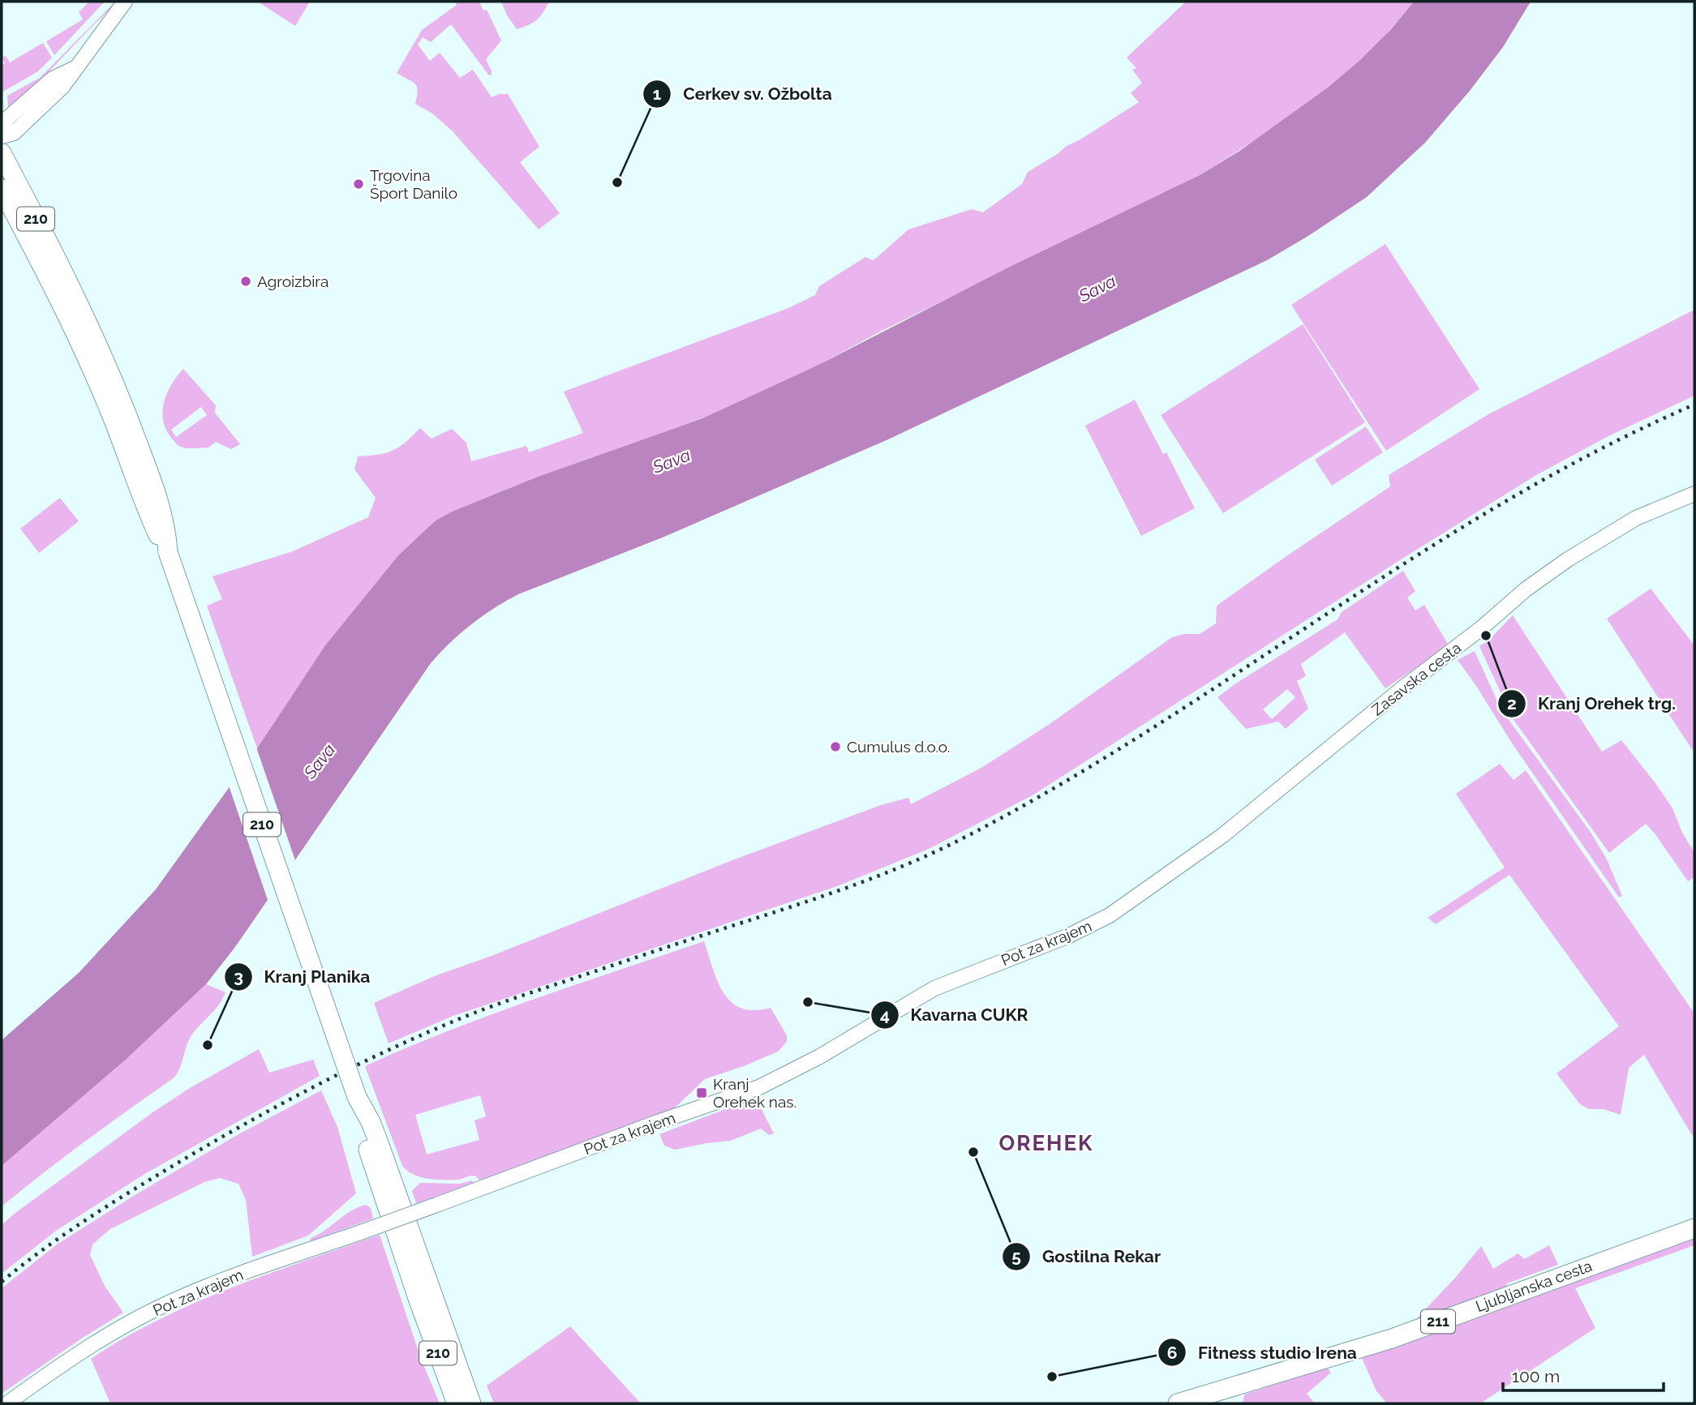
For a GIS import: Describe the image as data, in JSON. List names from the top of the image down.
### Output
{
  "streets": {
    "main road": ["210", "Ljubljanska cesta", "211"],
    "street": ["Zasavska cesta", "Pot za krajem"]
  },
  "crossings": [
    ["Zasavska cesta", "Pot za krajem"]
  ],
  "districts": ["OREHEK"],
  "water": ["Sava"],
  "places": {
    "other": [
      "Cerkev sv. Ožbolta",
      "Trgovina Šport Danilo",
      "Agroizbira",
      "Kranj Orehek trg.",
      "Cumulus d.o.o.",
      "Kavarna CUKR",
      "Kranj Planika",
      "Gostilna Rekar",
      "Fitness studio Irena"
    ],
    "transit": ["Kranj Orehek nas."]
  },
  "scale_bar": "100 m"
}
